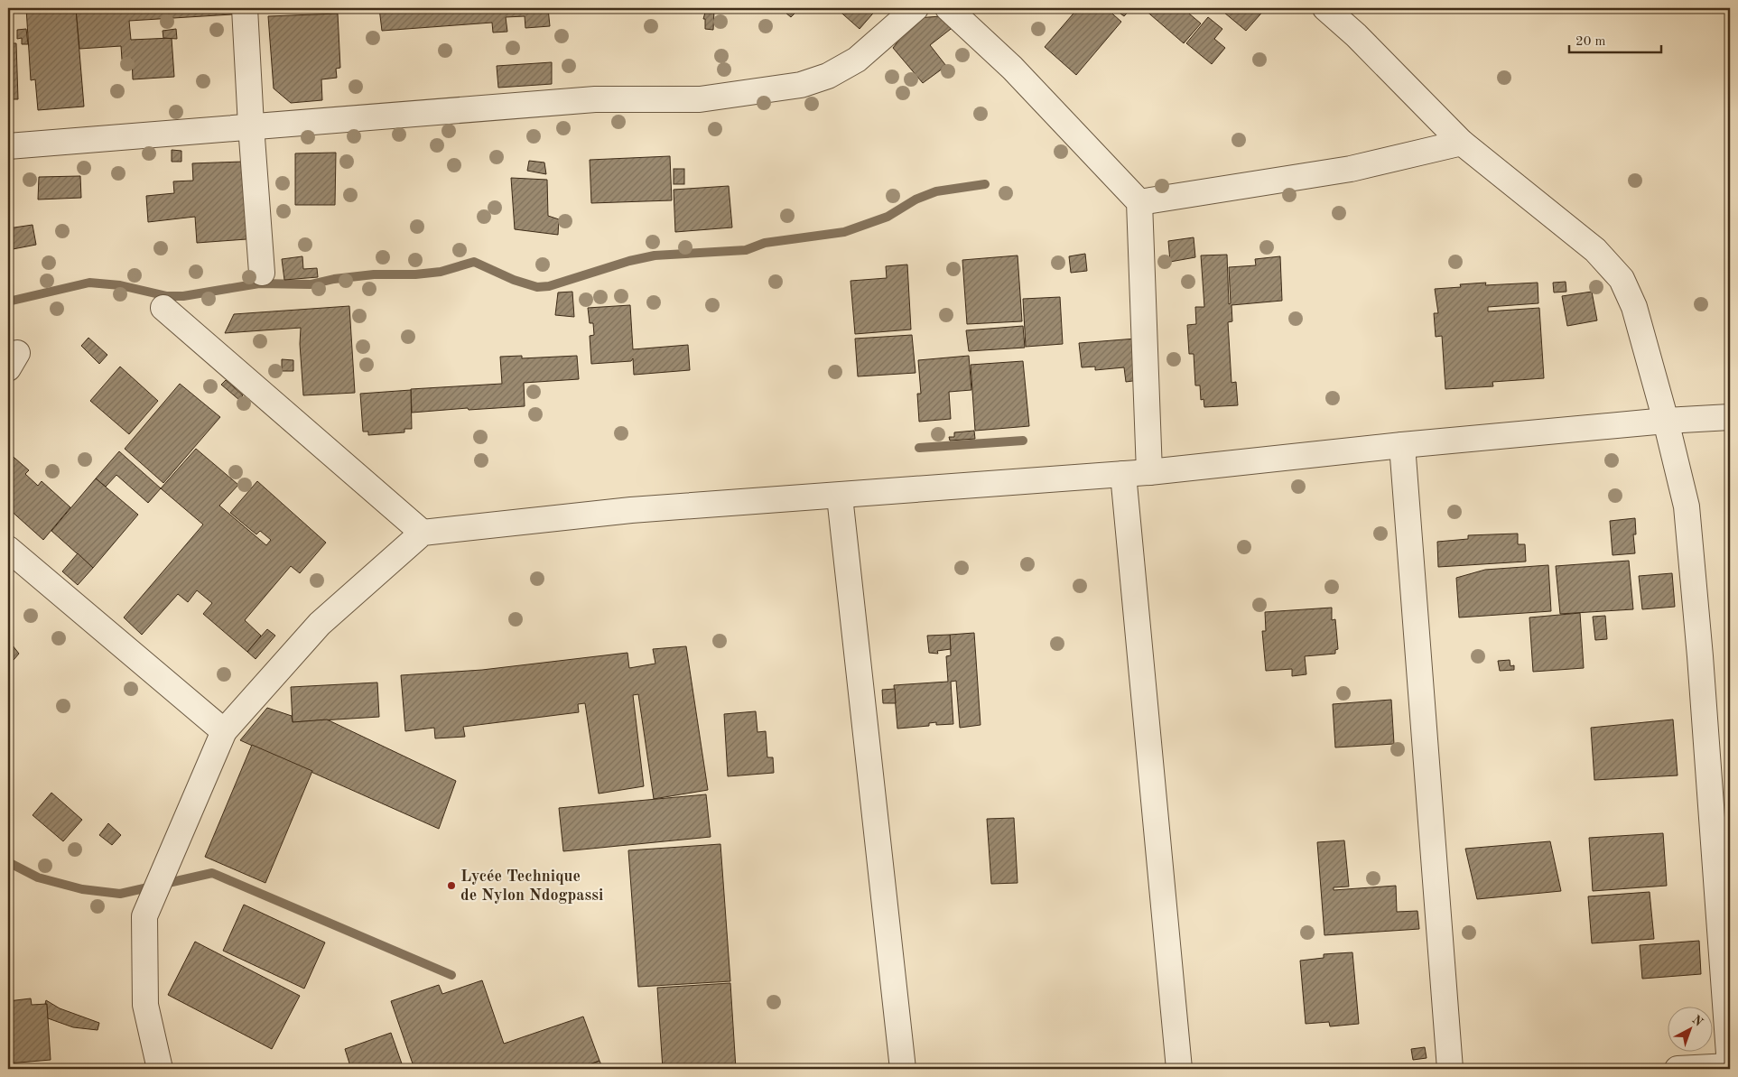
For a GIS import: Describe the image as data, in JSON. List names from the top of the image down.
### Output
{
  "places": ["Lycée Technique de Nylon Ndogpassi"],
  "scale_bar": "20 m",
  "north": "top right"
}
